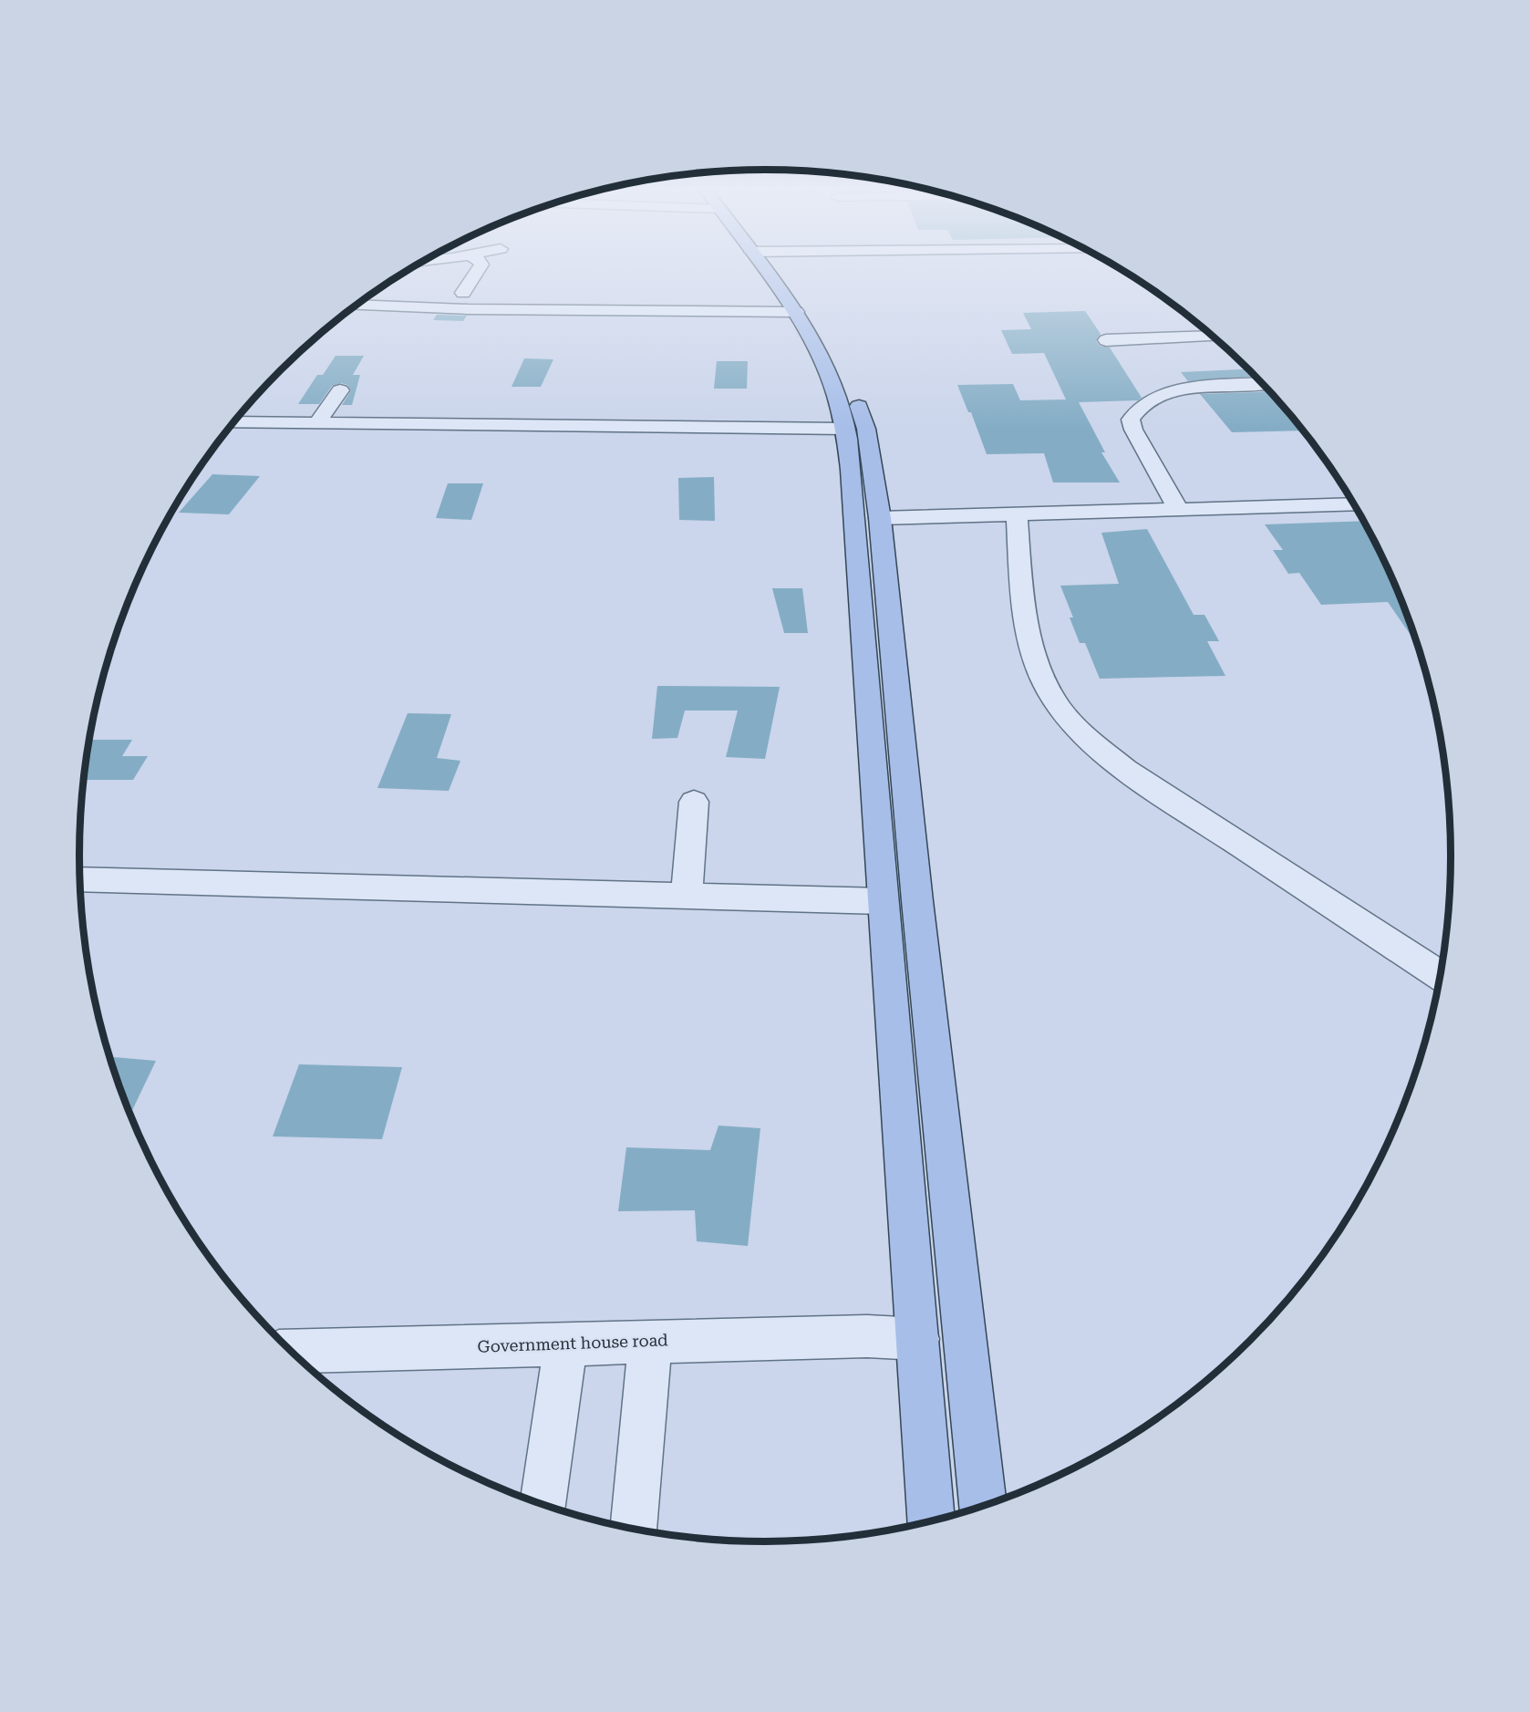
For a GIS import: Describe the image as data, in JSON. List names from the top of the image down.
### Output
{
  "streets": {
    "street": ["Government house road"]
  }
}
